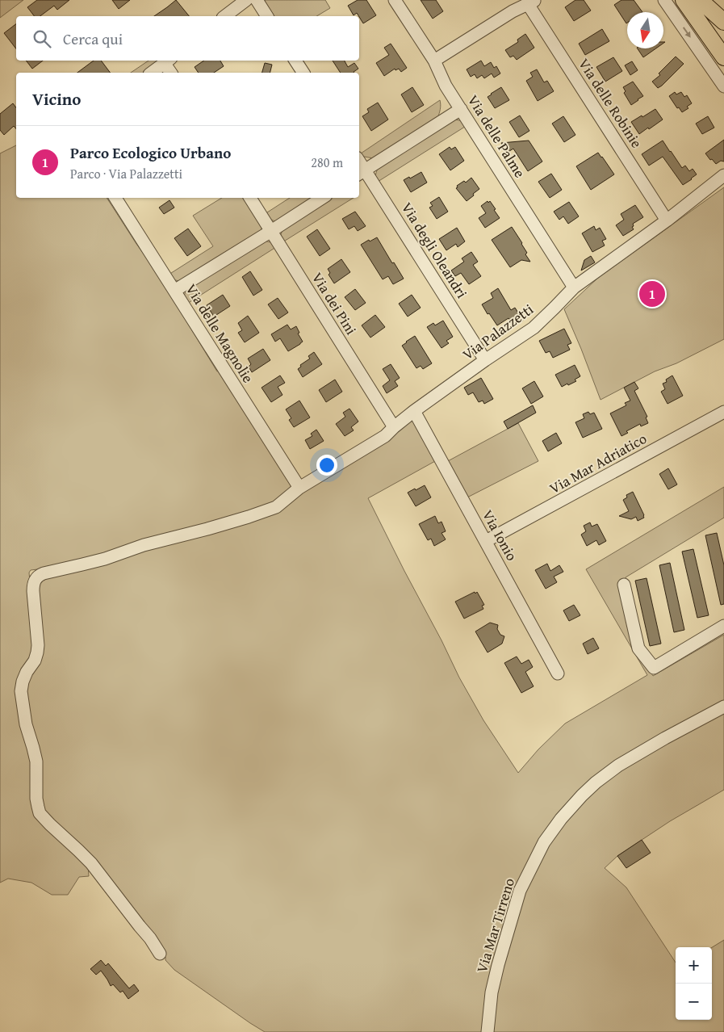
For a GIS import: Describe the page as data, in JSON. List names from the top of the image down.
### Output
{
  "streets": {
    "street": [
      "Via delle Robinie",
      "Via delle Palme",
      "Via degli Oleandri",
      "Via dei Pini",
      "Via Palazzetti",
      "Via delle Magnolie",
      "Via Mar Adriatico",
      "Via Ionio",
      "Via Mar Tirreno"
    ]
  },
  "crossings": [
    ["Via delle Robinie", "Via Palazzetti"],
    ["Via delle Palme", "Via Palazzetti"],
    ["Via degli Oleandri", "Via Palazzetti"],
    ["Via dei Pini", "Via Palazzetti"],
    ["Via Palazzetti", "Via delle Magnolie"],
    ["Via Palazzetti", "Via Ionio"],
    ["Via Mar Adriatico", "Via Ionio"]
  ],
  "north": "bottom",
  "page": {
    "search": "Cerca qui",
    "heading": "Vicino",
    "list": [
      {
        "mark": "1",
        "name": "Parco Ecologico Urbano",
        "note": "Parco · Via Palazzetti",
        "value": "280 m"
      }
    ],
    "pins": "1",
    "map_buttons": ["+", "−"]
  }
}
